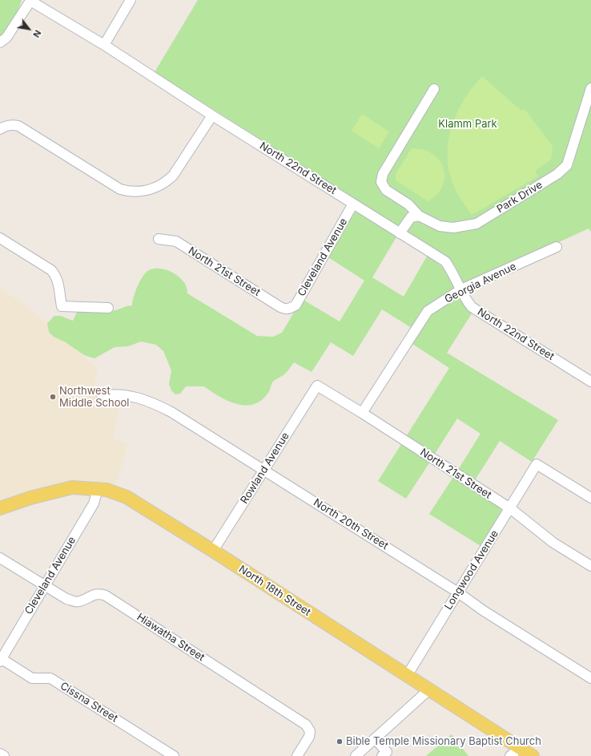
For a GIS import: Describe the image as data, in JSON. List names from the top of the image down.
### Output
{
  "streets": {
    "main road": ["North 18th Street"],
    "street": [
      "North 22nd Street",
      "Park Drive",
      "Cleveland Avenue",
      "North 21st Street",
      "Georgia Avenue",
      "Rowland Avenue",
      "North 20th Street",
      "Longwood Avenue",
      "Hiawatha Street",
      "Cissna Street"
    ]
  },
  "crossings": [
    ["North 22nd Street", "Cleveland Avenue"],
    ["North 22nd Street", "Georgia Avenue"],
    ["Cleveland Avenue", "North 21st Street"],
    ["Cleveland Avenue", "North 18th Street"],
    ["Cleveland Avenue", "Hiawatha Street"],
    ["Cleveland Avenue", "Cissna Street"],
    ["North 21st Street", "Georgia Avenue"],
    ["North 21st Street", "Rowland Avenue"],
    ["North 21st Street", "Longwood Avenue"],
    ["Rowland Avenue", "North 20th Street"],
    ["Rowland Avenue", "North 18th Street"],
    ["North 20th Street", "Longwood Avenue"],
    ["Longwood Avenue", "North 18th Street"]
  ],
  "parks": ["Klamm Park"],
  "places": ["Northwest Middle School", "Bible Temple Missionary Baptist Church"],
  "north": "bottom right"
}
